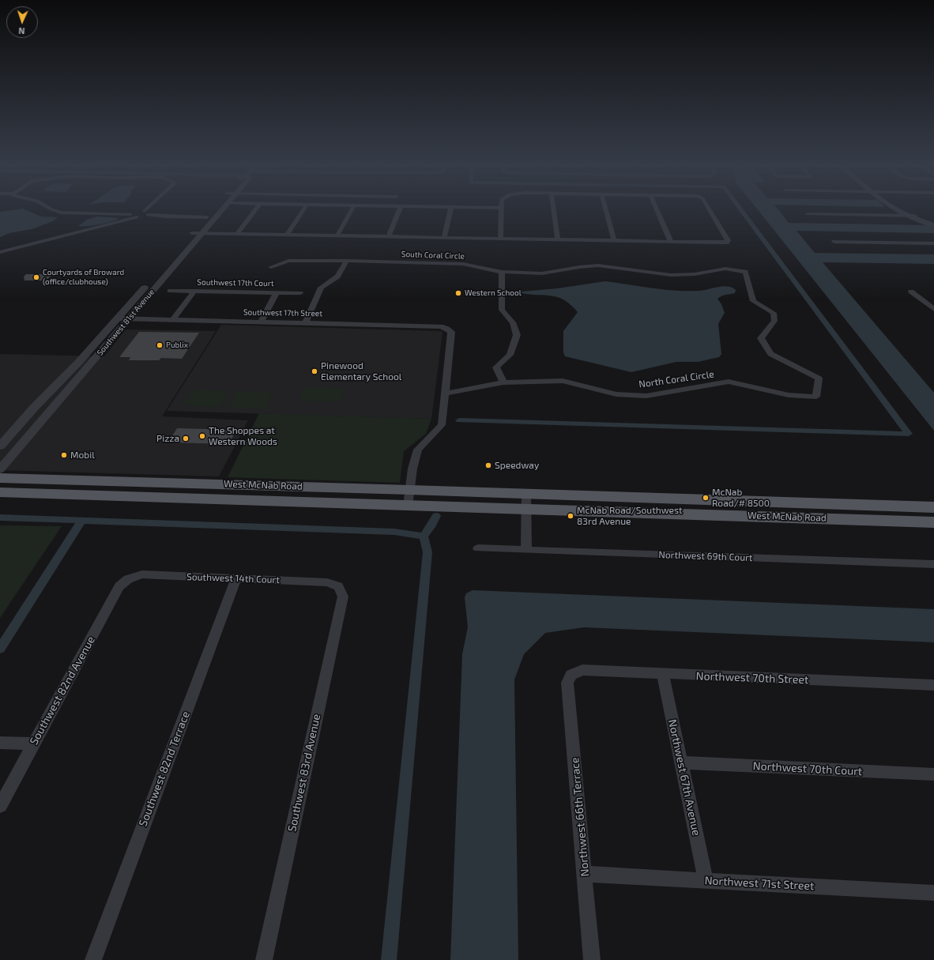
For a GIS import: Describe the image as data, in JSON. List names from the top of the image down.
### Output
{
  "streets": {
    "main road": ["West McNab Road"],
    "street": [
      "South Coral Circle",
      "Southwest 17th Court",
      "Southwest 17th Street",
      "Southwest 81st Avenue",
      "North Coral Circle",
      "Northwest 69th Court",
      "Southwest 14th Court",
      "Northwest 70th Street",
      "Southwest 82nd Avenue",
      "Southwest 82nd Terrace",
      "Northwest 70th Court",
      "Southwest 83rd Avenue",
      "Northwest 67th Avenue",
      "Northwest 66th Terrace",
      "Northwest 71st Street"
    ]
  },
  "crossings": [
    ["South Coral Circle", "North Coral Circle"],
    ["Southwest 17th Street", "Southwest 81st Avenue"],
    ["Southwest 17th Street", "North Coral Circle"],
    ["Southwest 14th Court", "Southwest 82nd Avenue"],
    ["Southwest 14th Court", "Southwest 82nd Terrace"],
    ["Southwest 14th Court", "Southwest 83rd Avenue"],
    ["Northwest 70th Street", "Northwest 67th Avenue"],
    ["Northwest 70th Street", "Northwest 66th Terrace"],
    ["Northwest 70th Court", "Northwest 67th Avenue"],
    ["Northwest 67th Avenue", "Northwest 71st Street"],
    ["Northwest 66th Terrace", "Northwest 71st Street"]
  ],
  "places": [
    "Courtyards of Broward (office/clubhouse)",
    "Western School",
    "Publix",
    "Pinewood Elementary School",
    "The Shoppes at Western Woods",
    "Pizza",
    "Mobil",
    "Speedway",
    "McNab Road/# 8500",
    "McNab Road/Southwest 83rd Avenue"
  ],
  "north": "bottom"
}
